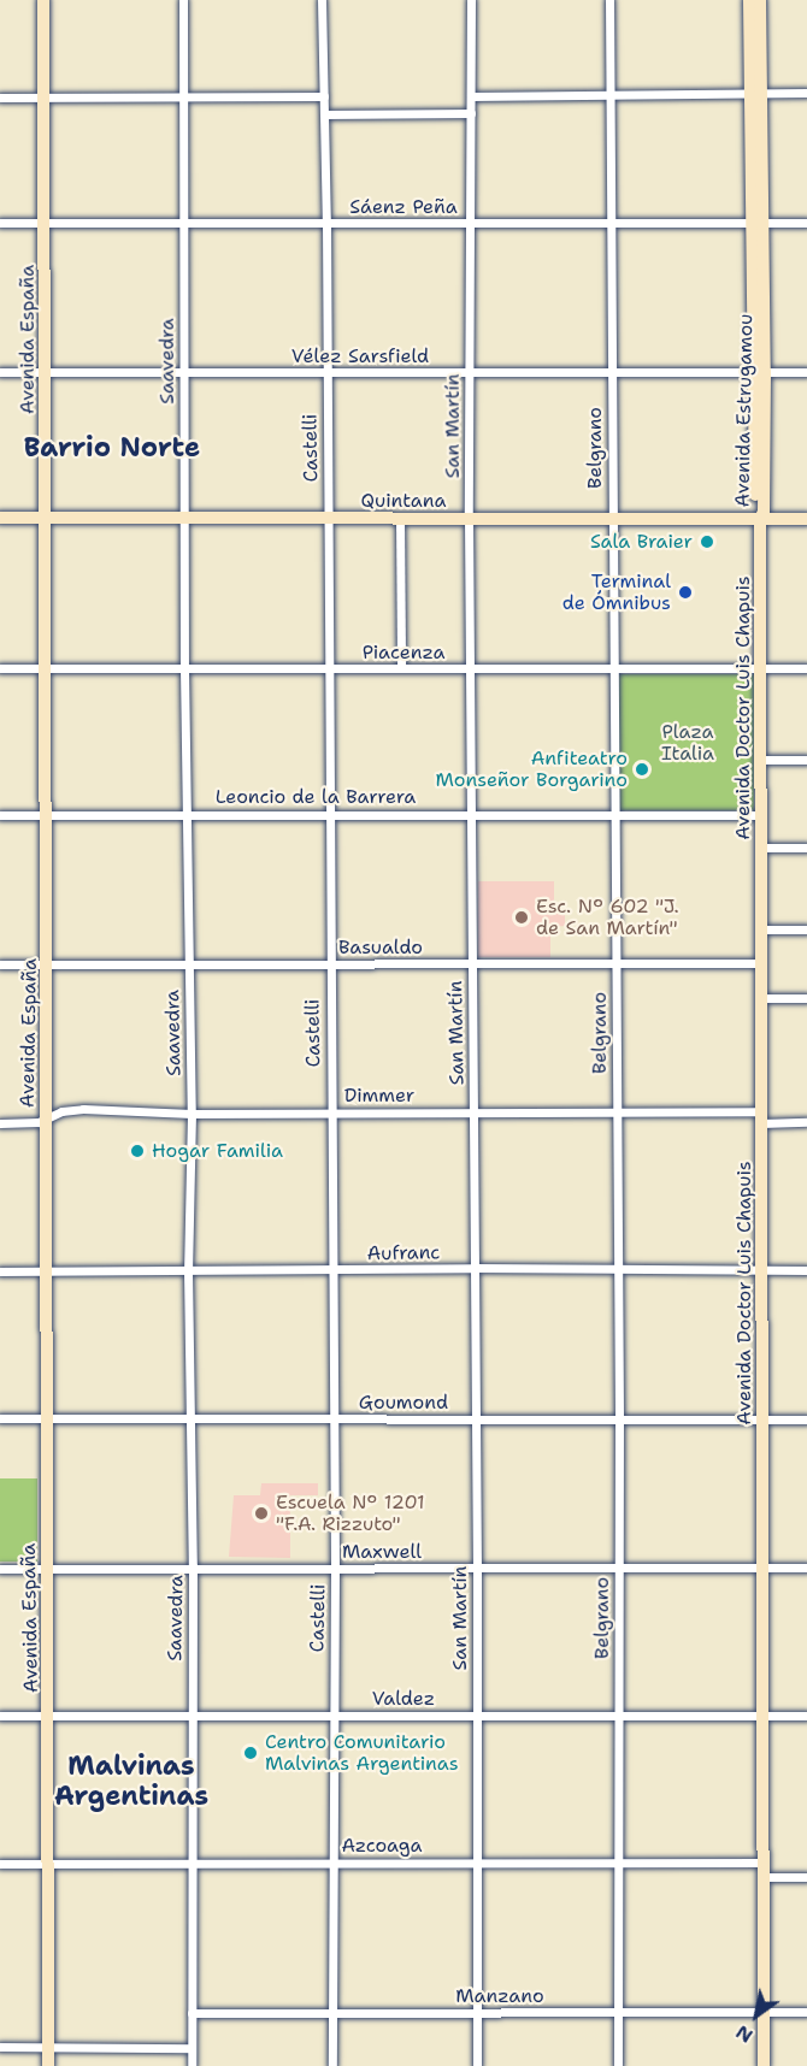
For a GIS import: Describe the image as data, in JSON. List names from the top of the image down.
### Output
{
  "streets": {
    "main road": [
      "Avenida España",
      "Avenida Estrugamou",
      "Quintana",
      "Avenida Doctor Luis Chapuis"
    ],
    "street": [
      "Sáenz Peña",
      "Vélez Sarsfield",
      "Saavedra",
      "San Martín",
      "Castelli",
      "Belgrano",
      "Piacenza",
      "Leoncio de la Barrera",
      "Basualdo",
      "Dimmer",
      "Aufranc",
      "Goumond",
      "Maxwell",
      "Valdez",
      "Azcoaga",
      "Manzano"
    ]
  },
  "crossings": [
    ["Sáenz Peña", "Avenida España"],
    ["Sáenz Peña", "Saavedra"],
    ["Sáenz Peña", "Avenida Estrugamou"],
    ["Sáenz Peña", "San Martín"],
    ["Sáenz Peña", "Castelli"],
    ["Sáenz Peña", "Belgrano"],
    ["Avenida España", "Vélez Sarsfield"],
    ["Avenida España", "Quintana"],
    ["Avenida España", "Piacenza"],
    ["Avenida España", "Leoncio de la Barrera"],
    ["Avenida España", "Basualdo"],
    ["Avenida España", "Dimmer"],
    ["Avenida España", "Aufranc"],
    ["Avenida España", "Goumond"],
    ["Avenida España", "Maxwell"],
    ["Avenida España", "Valdez"],
    ["Avenida España", "Azcoaga"],
    ["Vélez Sarsfield", "Saavedra"],
    ["Vélez Sarsfield", "Avenida Estrugamou"],
    ["Vélez Sarsfield", "San Martín"],
    ["Vélez Sarsfield", "Castelli"],
    ["Vélez Sarsfield", "Belgrano"],
    ["Saavedra", "Quintana"],
    ["Saavedra", "Piacenza"],
    ["Saavedra", "Leoncio de la Barrera"],
    ["Saavedra", "Basualdo"],
    ["Saavedra", "Dimmer"],
    ["Saavedra", "Aufranc"],
    ["Saavedra", "Goumond"],
    ["Saavedra", "Maxwell"],
    ["Saavedra", "Valdez"],
    ["Saavedra", "Azcoaga"],
    ["Saavedra", "Manzano"],
    ["Avenida Estrugamou", "Quintana"],
    ["Avenida Estrugamou", "Avenida Doctor Luis Chapuis"],
    ["San Martín", "Quintana"],
    ["San Martín", "Piacenza"],
    ["San Martín", "Leoncio de la Barrera"],
    ["San Martín", "Basualdo"],
    ["San Martín", "Dimmer"],
    ["San Martín", "Aufranc"],
    ["San Martín", "Goumond"],
    ["San Martín", "Maxwell"],
    ["San Martín", "Valdez"],
    ["San Martín", "Azcoaga"],
    ["San Martín", "Manzano"],
    ["Castelli", "Quintana"],
    ["Castelli", "Piacenza"],
    ["Castelli", "Leoncio de la Barrera"],
    ["Castelli", "Basualdo"],
    ["Castelli", "Dimmer"],
    ["Castelli", "Aufranc"],
    ["Castelli", "Goumond"],
    ["Castelli", "Maxwell"],
    ["Castelli", "Valdez"],
    ["Castelli", "Azcoaga"],
    ["Castelli", "Manzano"],
    ["Belgrano", "Quintana"],
    ["Belgrano", "Piacenza"],
    ["Belgrano", "Leoncio de la Barrera"],
    ["Belgrano", "Basualdo"],
    ["Belgrano", "Dimmer"],
    ["Belgrano", "Aufranc"],
    ["Belgrano", "Goumond"],
    ["Belgrano", "Maxwell"],
    ["Belgrano", "Valdez"],
    ["Belgrano", "Azcoaga"],
    ["Belgrano", "Manzano"],
    ["Quintana", "Avenida Doctor Luis Chapuis"],
    ["Piacenza", "Avenida Doctor Luis Chapuis"],
    ["Avenida Doctor Luis Chapuis", "Leoncio de la Barrera"],
    ["Avenida Doctor Luis Chapuis", "Basualdo"],
    ["Avenida Doctor Luis Chapuis", "Dimmer"],
    ["Avenida Doctor Luis Chapuis", "Aufranc"],
    ["Avenida Doctor Luis Chapuis", "Goumond"],
    ["Avenida Doctor Luis Chapuis", "Maxwell"],
    ["Avenida Doctor Luis Chapuis", "Valdez"],
    ["Avenida Doctor Luis Chapuis", "Azcoaga"],
    ["Avenida Doctor Luis Chapuis", "Manzano"]
  ],
  "districts": ["Barrio Norte", "Malvinas Argentinas"],
  "parks": ["Plaza Italia"],
  "places": [
    "Sala Braier",
    "Terminal de Ómnibus",
    "Anfiteatro Monseñor Borgarino",
    "Esc. N° 602 \"J. de San Martín\"",
    "Hogar Familia",
    "Escuela N° 1201 \"F.A. Rizzuto\"",
    "Centro Comunitario Malvinas Argentinas"
  ],
  "north": "bottom left"
}
